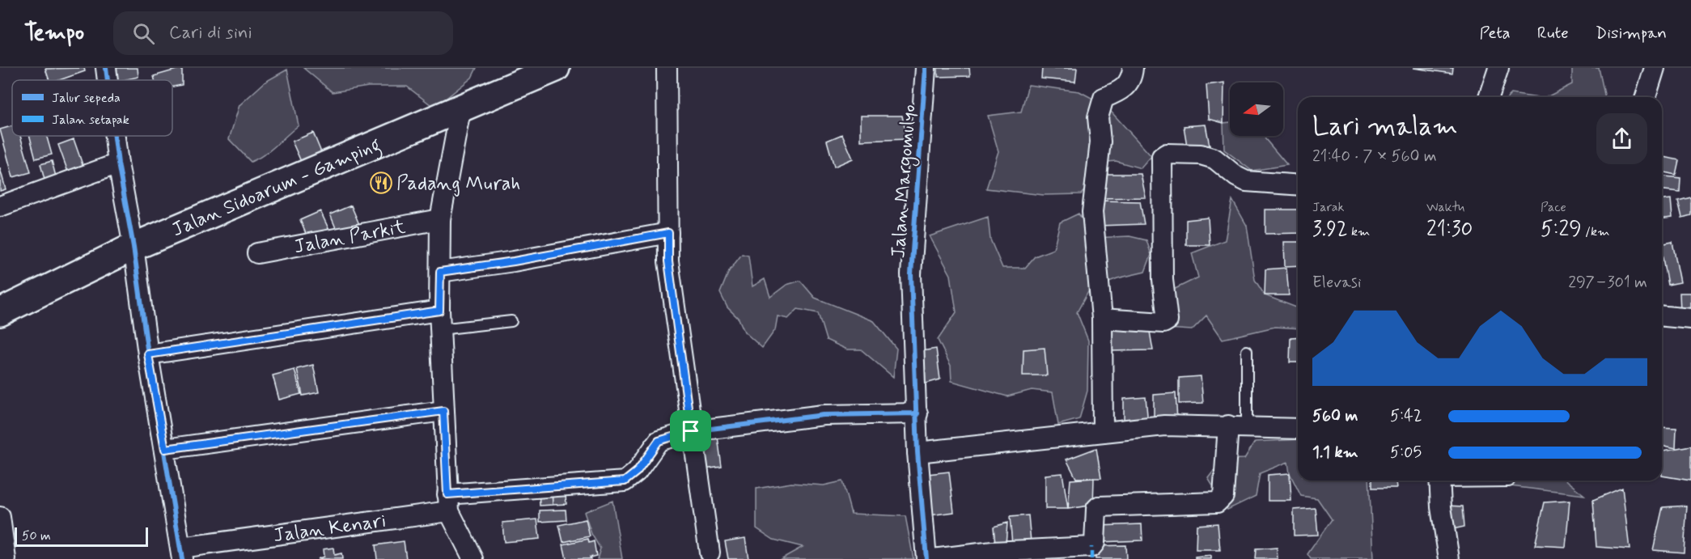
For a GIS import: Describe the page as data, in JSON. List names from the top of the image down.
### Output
{
  "streets": {
    "main road": ["Jalan Sidoarum - Gamping"],
    "street": ["Jalan Margomulyo", "Jalan Parkit", "Jalan Kenari"]
  },
  "crossings": [
    ["Jalan Margomulyo", "Jalan Kenari"]
  ],
  "places": {
    "restaurant": ["Padang Murah"]
  },
  "legend": ["Jalur sepeda", "Jalan setapak"],
  "scale_bar": "50 m",
  "north": "left",
  "page": {
    "header": "Tempo",
    "search": "Cari di sini",
    "nav": ["Peta", "Rute", "Disimpan"],
    "heading": ["Lari malam", "21:40 · 7 × 560 m"],
    "stats": [
      ["Jarak", "3.92 km"],
      ["Waktu", "21:30"],
      ["Pace", "5:29 /km"]
    ],
    "chart": ["Elevasi", "297–301 m"],
    "list": [
      {
        "name": "560 m",
        "note": "5:42"
      },
      {
        "name": "1.1 km",
        "note": "5:05"
      }
    ],
    "scale": "50 m"
  }
}
